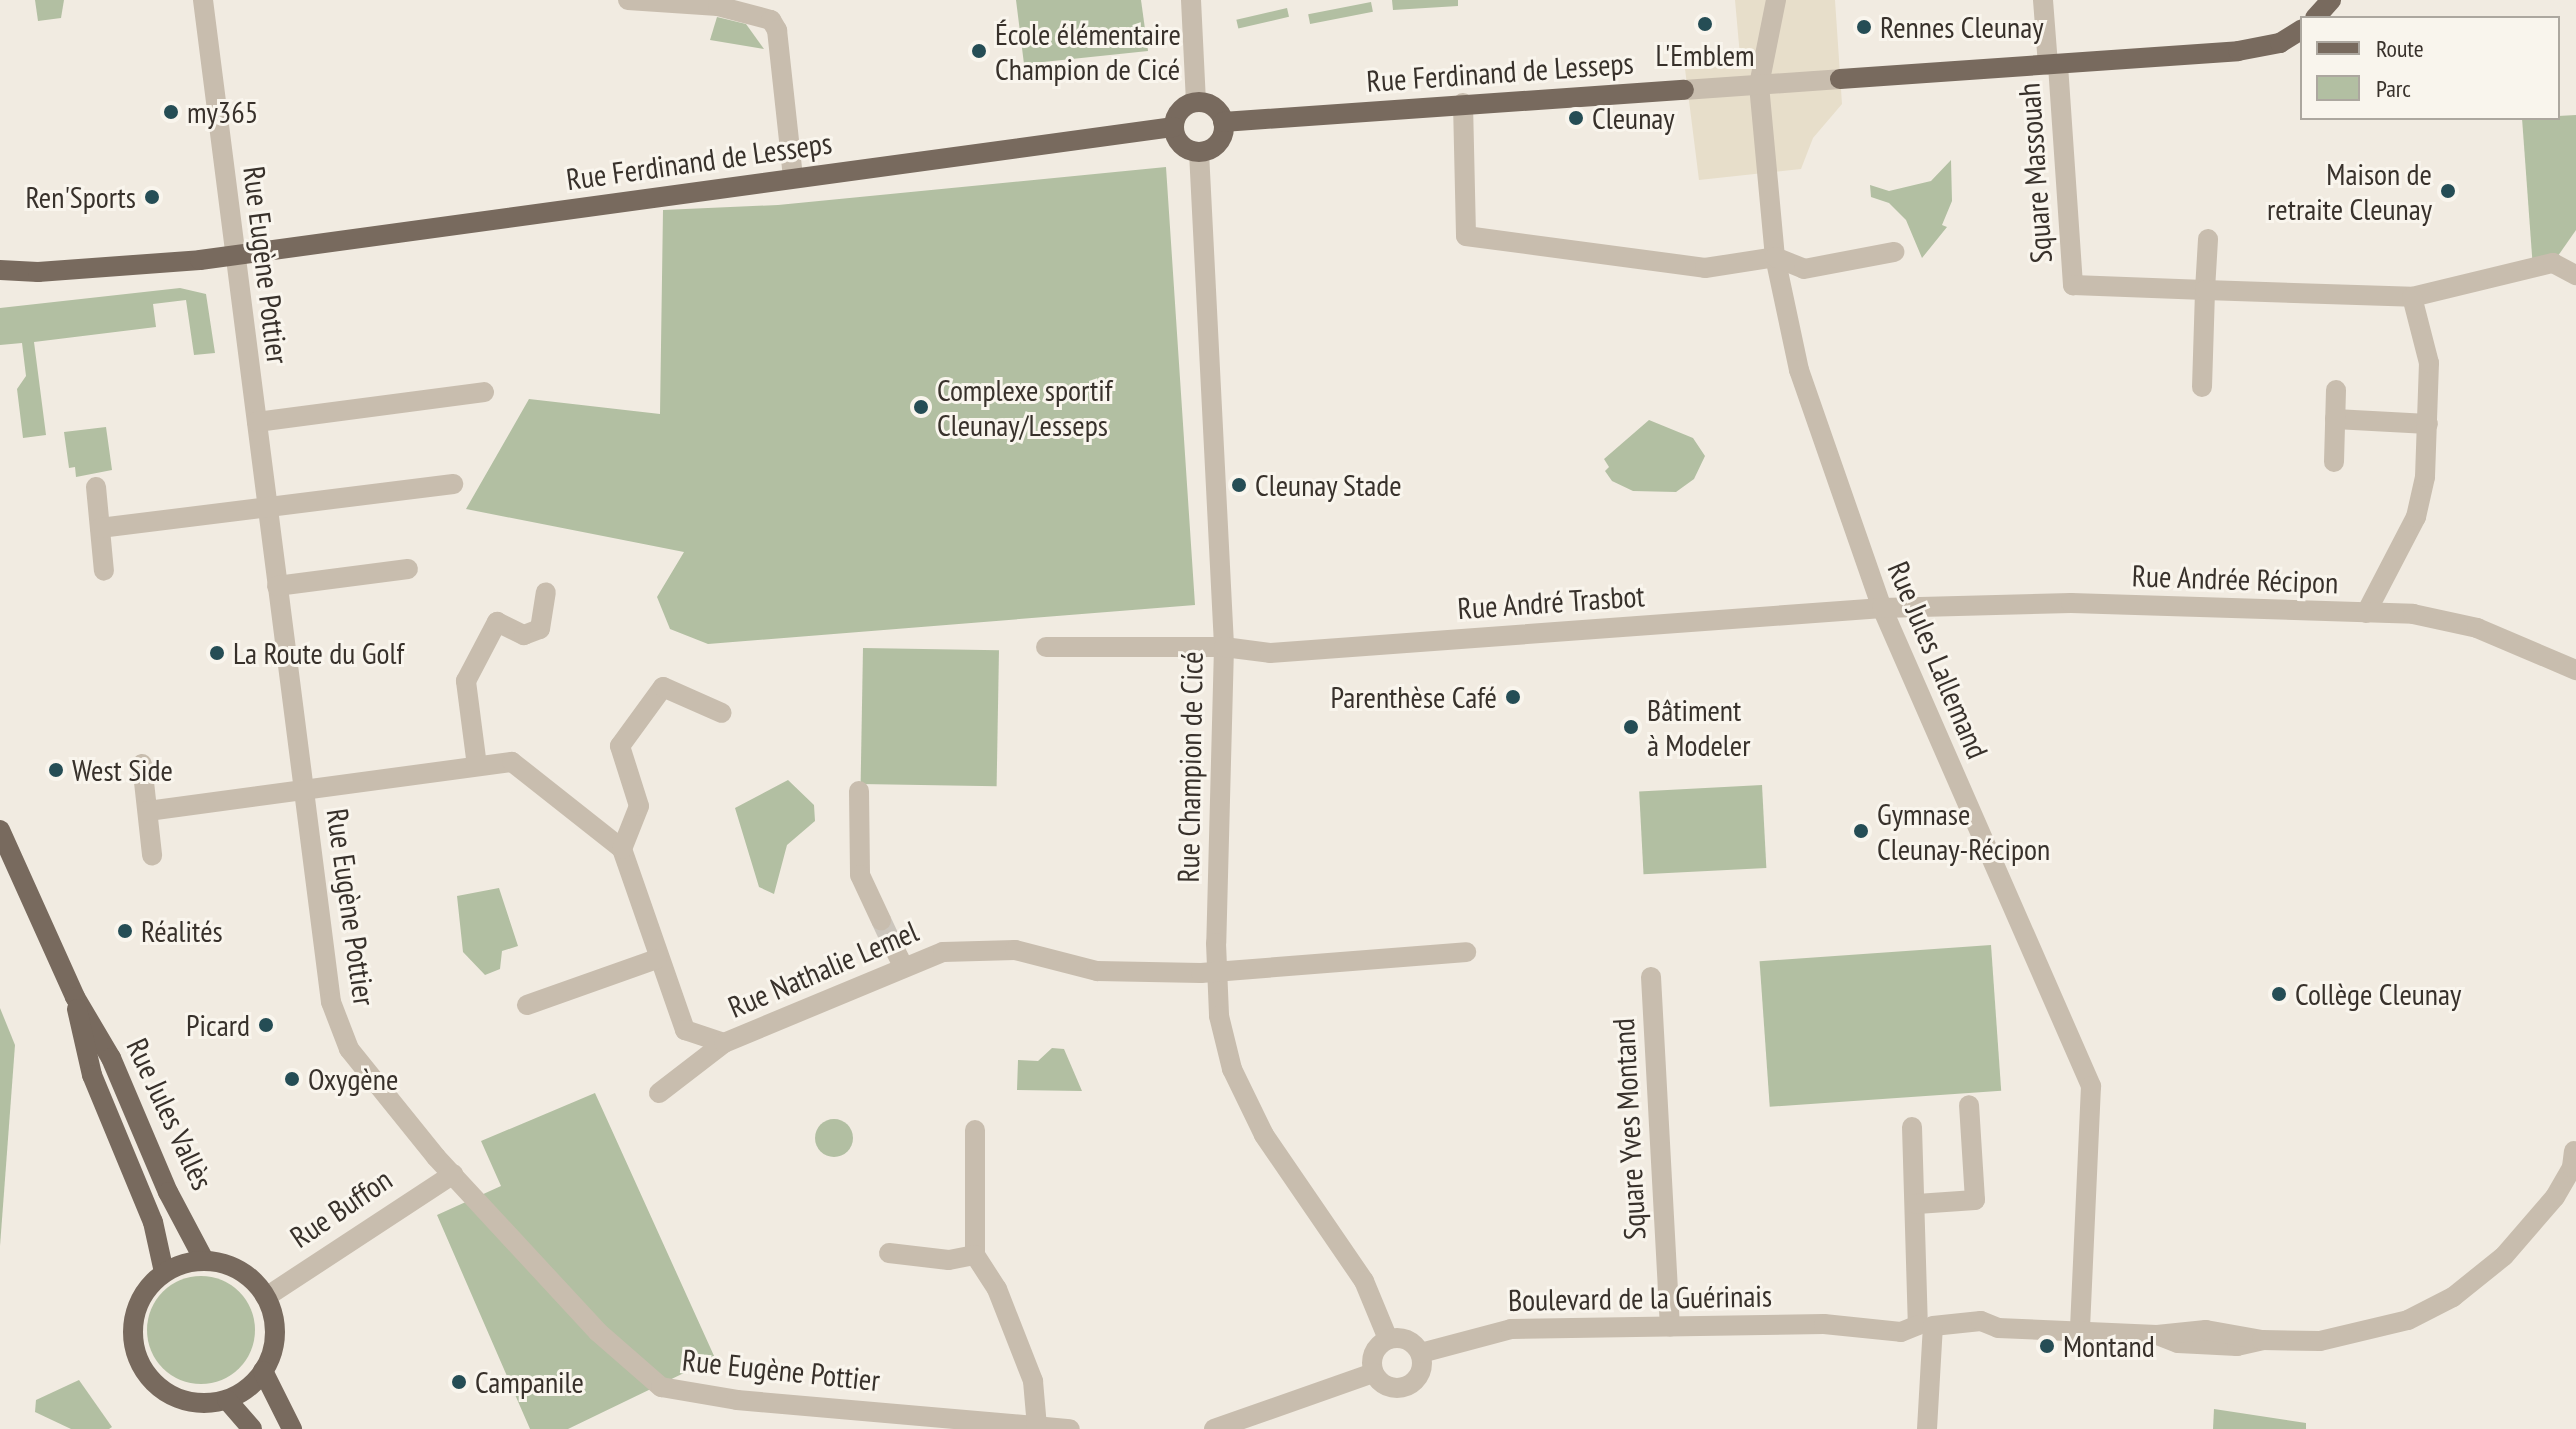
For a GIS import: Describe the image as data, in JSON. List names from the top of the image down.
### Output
{
  "streets": {
    "main road": ["Rue Ferdinand de Lesseps", "Rue Jules Vallès"],
    "street": [
      "Square Massouah",
      "Rue Eugène Pottier",
      "Rue Andrée Récipon",
      "Rue André Trasbot",
      "Rue Jules Lallemand",
      "Rue Champion de Cicé",
      "Rue Nathalie Lemel",
      "Square Yves Montand",
      "Rue Buffon",
      "Boulevard de la Guérinais"
    ]
  },
  "crossings": [
    ["Rue Ferdinand de Lesseps", "Square Massouah"],
    ["Rue Ferdinand de Lesseps", "Rue Eugène Pottier"],
    ["Rue Ferdinand de Lesseps", "Rue Jules Lallemand"],
    ["Rue Ferdinand de Lesseps", "Rue Champion de Cicé"],
    ["Rue Eugène Pottier", "Rue Buffon"],
    ["Rue Andrée Récipon", "Rue André Trasbot"],
    ["Rue Andrée Récipon", "Rue Jules Lallemand"],
    ["Rue André Trasbot", "Rue Jules Lallemand"],
    ["Rue André Trasbot", "Rue Champion de Cicé"],
    ["Rue Jules Lallemand", "Boulevard de la Guérinais"],
    ["Rue Champion de Cicé", "Rue Nathalie Lemel"],
    ["Rue Champion de Cicé", "Boulevard de la Guérinais"],
    ["Rue Jules Vallès", "Rue Buffon"],
    ["Square Yves Montand", "Boulevard de la Guérinais"]
  ],
  "places": [
    "L'Emblem",
    "Rennes Cleunay",
    "École élémentaire Champion de Cicé",
    "my365",
    "Cleunay",
    "Maison de retraite Cleunay",
    "Ren'Sports",
    "Complexe sportif Cleunay/Lesseps",
    "Cleunay Stade",
    "La Route du Golf",
    "Parenthèse Café",
    "Bâtiment à Modeler",
    "West Side",
    "Gymnase Cleunay-Récipon",
    "Réalités",
    "Collège Cleunay",
    "Picard",
    "Oxygène",
    "Montand",
    "Campanile"
  ],
  "legend": ["Route", "Parc"]
}
